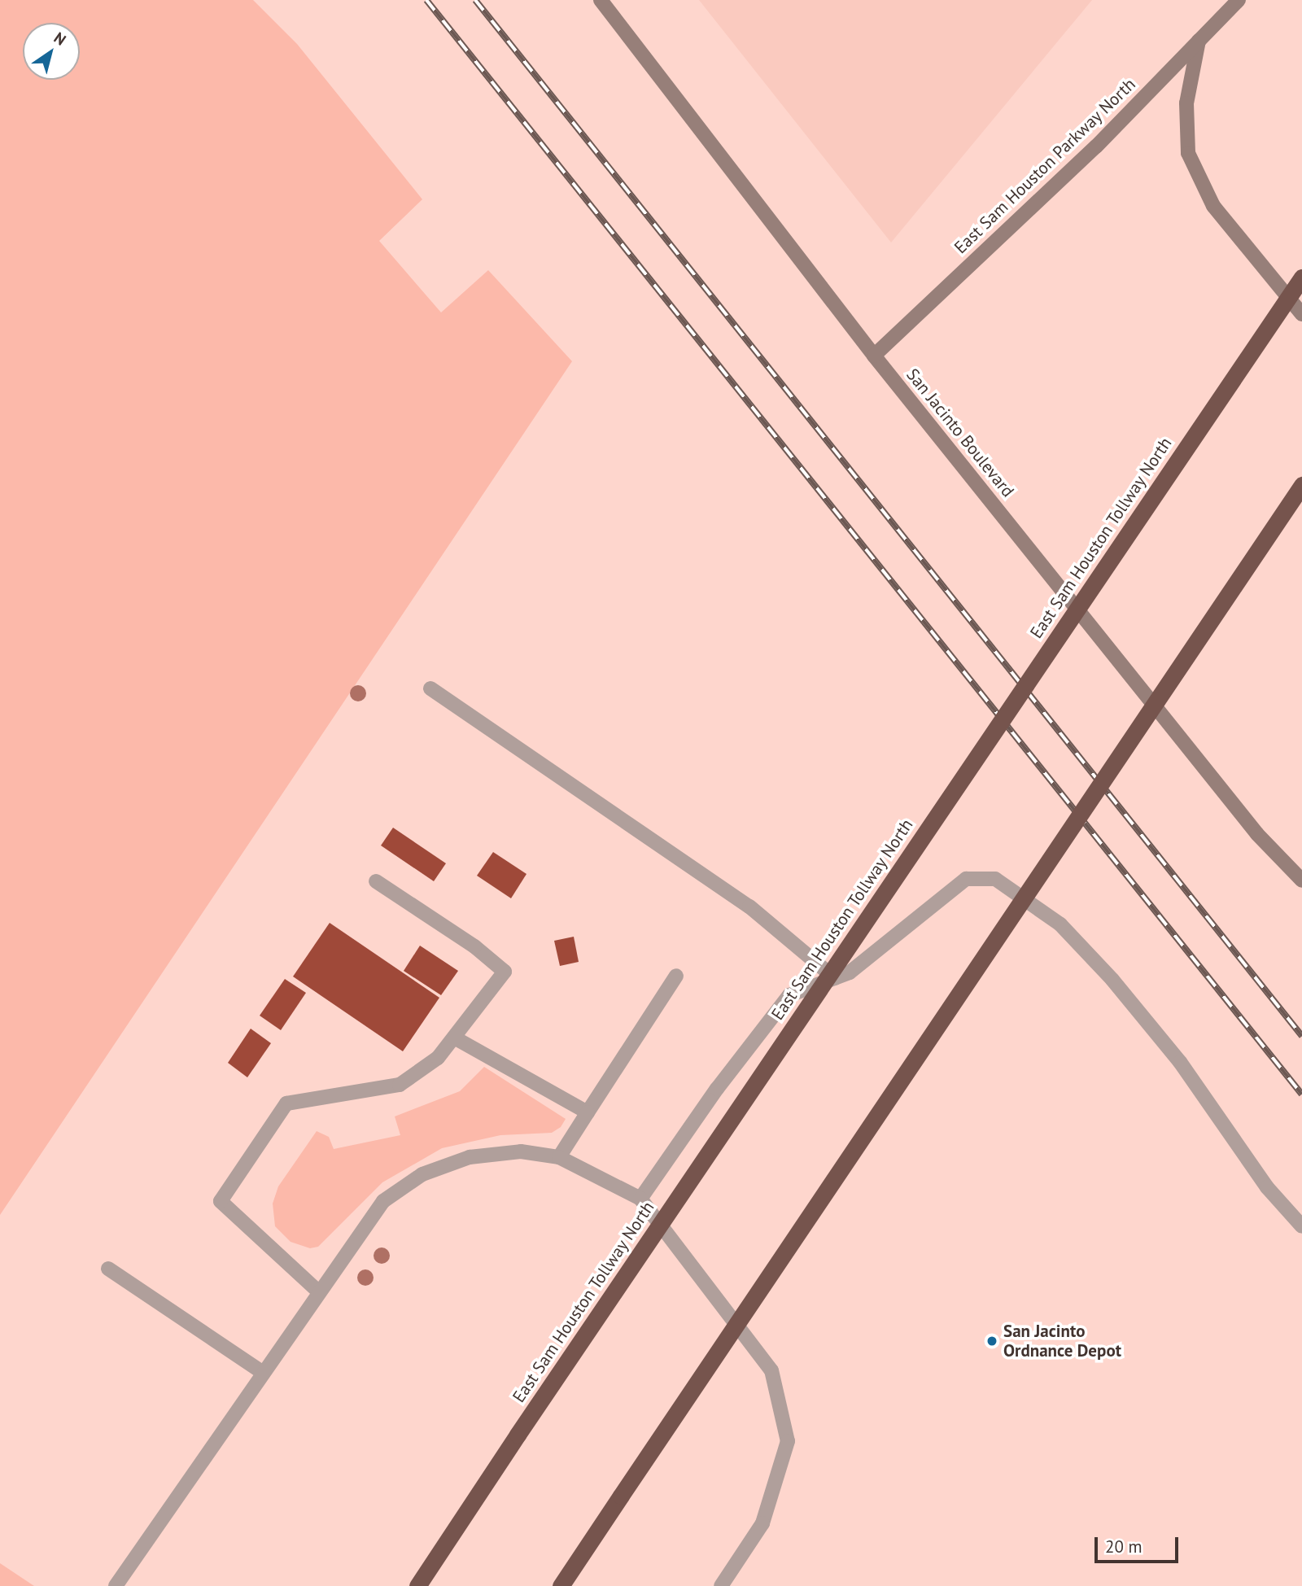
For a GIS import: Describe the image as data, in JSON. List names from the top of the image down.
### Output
{
  "streets": {
    "highway": ["East Sam Houston Tollway North"],
    "main road": ["East Sam Houston Parkway North", "San Jacinto Boulevard"]
  },
  "crossings": [
    ["East Sam Houston Parkway North", "San Jacinto Boulevard"]
  ],
  "places": ["San Jacinto Ordnance Depot"],
  "scale_bar": "20 m",
  "north": "top right"
}
